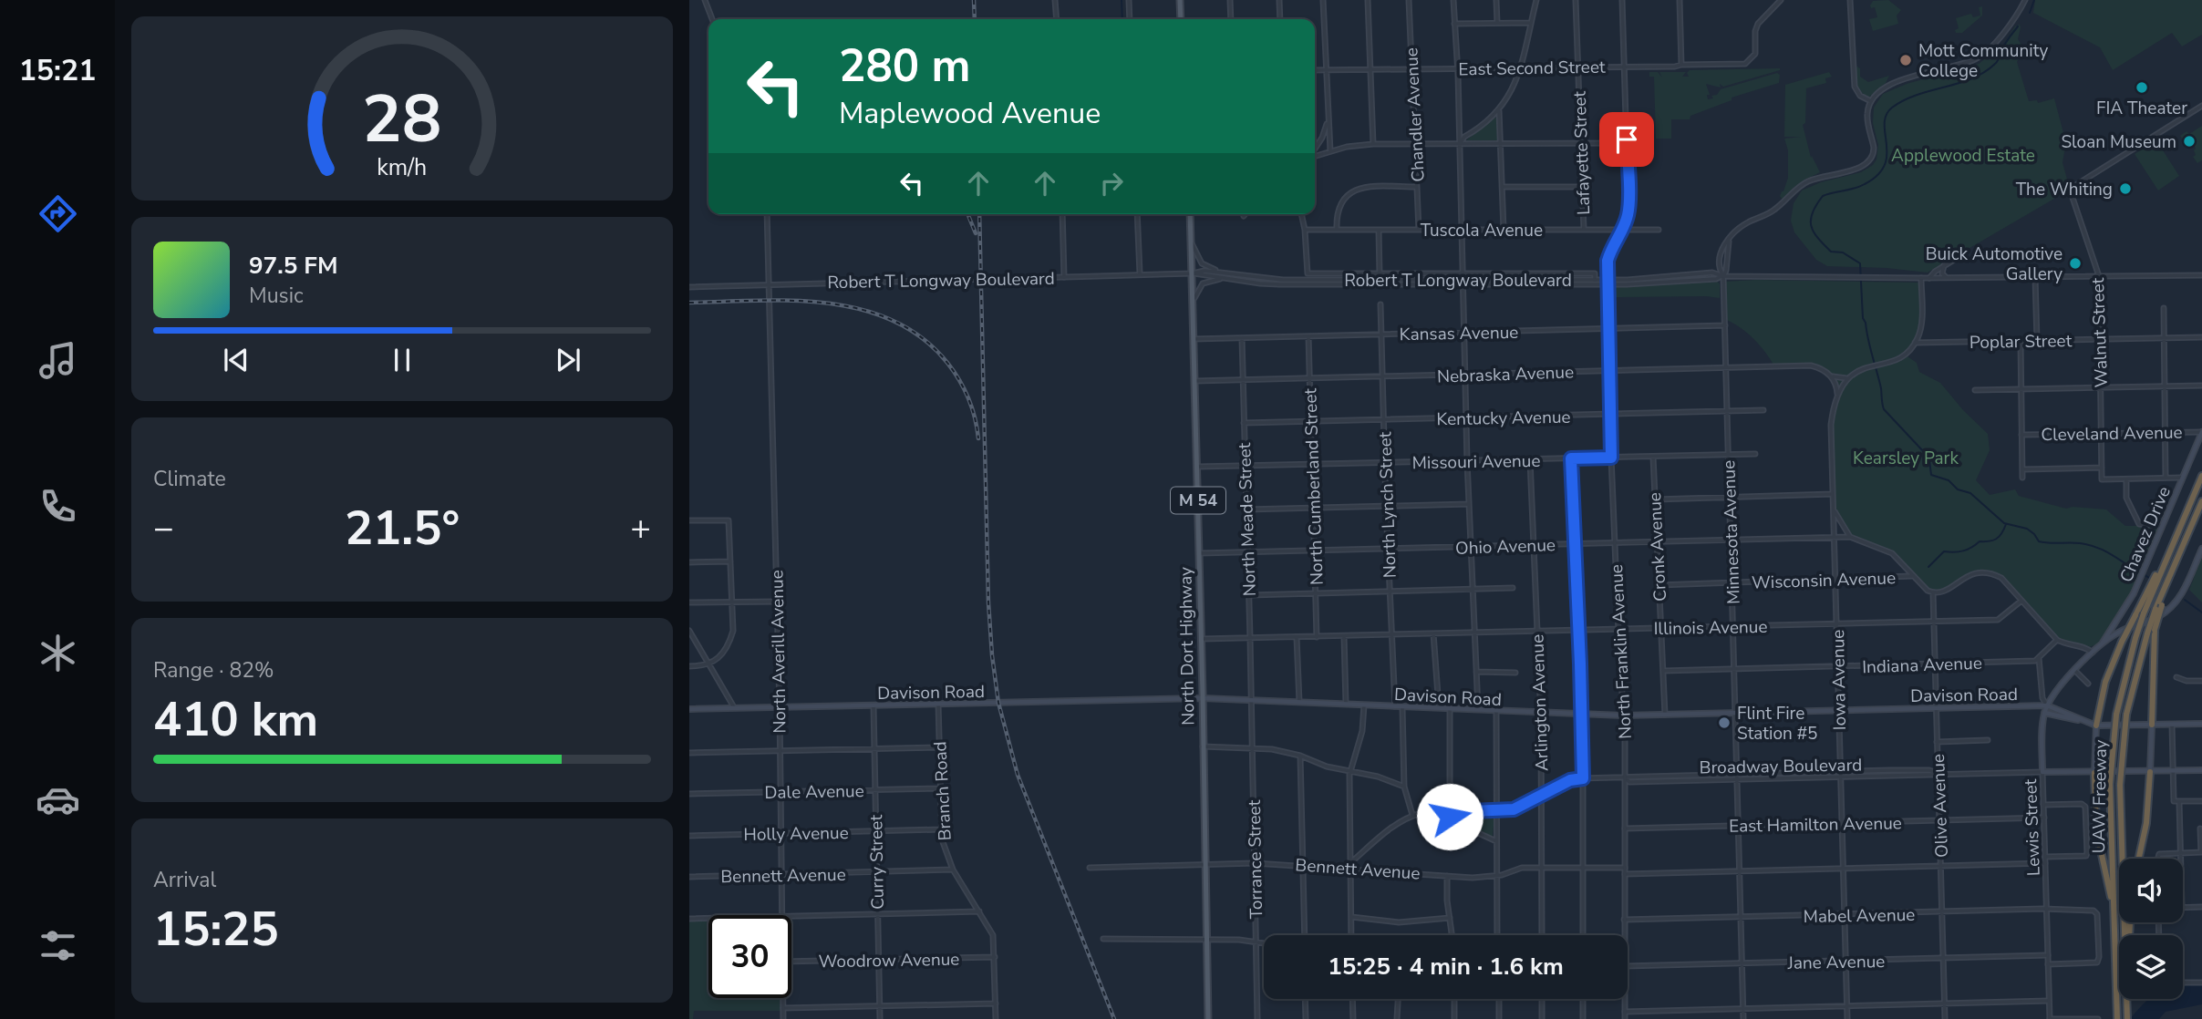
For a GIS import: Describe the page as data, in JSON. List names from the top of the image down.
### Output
{
  "streets": {
    "highway": ["UAW Freeway"],
    "main road": [
      "M 54",
      "Chavez Drive",
      "North Dort Highway",
      "Davison Road",
      "Broadway Boulevard",
      "Lewis Street"
    ],
    "street": [
      "East Second Street",
      "Chandler Avenue",
      "Lafayette Street",
      "Tuscola Avenue",
      "Robert T Longway Boulevard",
      "Kansas Avenue",
      "Walnut Street",
      "Poplar Street",
      "Nebraska Avenue",
      "Kentucky Avenue",
      "Cleveland Avenue",
      "Missouri Avenue",
      "North Cumberland Street",
      "North Lynch Street",
      "North Meade Street",
      "Minnesota Avenue",
      "Ohio Avenue",
      "Cronk Avenue",
      "Wisconsin Avenue",
      "Illinois Avenue",
      "North Averill Avenue",
      "North Franklin Avenue",
      "Indiana Avenue",
      "Iowa Avenue",
      "Arlington Avenue",
      "Dale Avenue",
      "Branch Road",
      "Olive Avenue",
      "East Hamilton Avenue",
      "Holly Avenue",
      "Torrance Street",
      "Curry Street",
      "Bennett Avenue",
      "Mabel Avenue",
      "Woodrow Avenue",
      "Jane Avenue"
    ]
  },
  "crossings": [
    ["East Second Street", "Chandler Avenue"],
    ["East Second Street", "Lafayette Street"],
    ["East Second Street", "North Franklin Avenue"],
    ["Chandler Avenue", "Tuscola Avenue"],
    ["Lafayette Street", "Tuscola Avenue"],
    ["Tuscola Avenue", "North Franklin Avenue"],
    ["Robert T Longway Boulevard", "Walnut Street"],
    ["Robert T Longway Boulevard", "M 54"],
    ["Robert T Longway Boulevard", "Minnesota Avenue"],
    ["Robert T Longway Boulevard", "North Dort Highway"],
    ["Robert T Longway Boulevard", "North Averill Avenue"],
    ["Robert T Longway Boulevard", "North Franklin Avenue"],
    ["Kansas Avenue", "North Cumberland Street"],
    ["Kansas Avenue", "North Lynch Street"],
    ["Kansas Avenue", "North Meade Street"],
    ["Kansas Avenue", "Minnesota Avenue"],
    ["Kansas Avenue", "North Dort Highway"],
    ["Kansas Avenue", "North Franklin Avenue"],
    ["Walnut Street", "Poplar Street"],
    ["Walnut Street", "Cleveland Avenue"],
    ["Nebraska Avenue", "North Cumberland Street"],
    ["Nebraska Avenue", "North Lynch Street"],
    ["Nebraska Avenue", "North Meade Street"],
    ["Nebraska Avenue", "Minnesota Avenue"],
    ["Nebraska Avenue", "North Dort Highway"],
    ["Nebraska Avenue", "North Franklin Avenue"],
    ["Kentucky Avenue", "North Cumberland Street"],
    ["Kentucky Avenue", "North Lynch Street"],
    ["Kentucky Avenue", "North Meade Street"],
    ["Kentucky Avenue", "Minnesota Avenue"],
    ["Kentucky Avenue", "North Franklin Avenue"],
    ["Cleveland Avenue", "Chavez Drive"],
    ["Missouri Avenue", "North Cumberland Street"],
    ["Missouri Avenue", "North Lynch Street"],
    ["Missouri Avenue", "North Meade Street"],
    ["Missouri Avenue", "Minnesota Avenue"],
    ["Missouri Avenue", "Cronk Avenue"],
    ["Missouri Avenue", "North Dort Highway"],
    ["Missouri Avenue", "North Franklin Avenue"],
    ["Missouri Avenue", "Arlington Avenue"],
    ["North Cumberland Street", "Ohio Avenue"],
    ["North Cumberland Street", "Illinois Avenue"],
    ["M 54", "North Dort Highway"],
    ["North Lynch Street", "Ohio Avenue"],
    ["North Lynch Street", "Illinois Avenue"],
    ["North Lynch Street", "Davison Road"],
    ["North Meade Street", "Ohio Avenue"],
    ["North Meade Street", "Illinois Avenue"],
    ["North Meade Street", "Davison Road"],
    ["North Meade Street", "Torrance Street"],
    ["Minnesota Avenue", "Ohio Avenue"],
    ["Minnesota Avenue", "Wisconsin Avenue"],
    ["Minnesota Avenue", "Illinois Avenue"],
    ["Minnesota Avenue", "Indiana Avenue"],
    ["Minnesota Avenue", "Davison Road"],
    ["Minnesota Avenue", "Broadway Boulevard"],
    ["Minnesota Avenue", "East Hamilton Avenue"],
    ["Minnesota Avenue", "Mabel Avenue"],
    ["Minnesota Avenue", "Jane Avenue"],
    ["Chavez Drive", "Lewis Street"],
    ["Ohio Avenue", "Cronk Avenue"],
    ["Ohio Avenue", "North Dort Highway"],
    ["Ohio Avenue", "North Franklin Avenue"],
    ["Ohio Avenue", "Iowa Avenue"],
    ["Ohio Avenue", "Arlington Avenue"],
    ["Cronk Avenue", "Wisconsin Avenue"],
    ["Cronk Avenue", "Illinois Avenue"],
    ["Cronk Avenue", "Indiana Avenue"],
    ["Cronk Avenue", "Davison Road"],
    ["Wisconsin Avenue", "Iowa Avenue"],
    ["Illinois Avenue", "North Dort Highway"],
    ["Illinois Avenue", "North Franklin Avenue"],
    ["Illinois Avenue", "Iowa Avenue"],
    ["Illinois Avenue", "Arlington Avenue"],
    ["Illinois Avenue", "Olive Avenue"],
    ["North Dort Highway", "Davison Road"],
    ["North Dort Highway", "Bennett Avenue"],
    ["North Averill Avenue", "Davison Road"],
    ["North Averill Avenue", "Dale Avenue"],
    ["North Averill Avenue", "Holly Avenue"],
    ["North Averill Avenue", "Bennett Avenue"],
    ["North Franklin Avenue", "Davison Road"],
    ["North Franklin Avenue", "Broadway Boulevard"],
    ["North Franklin Avenue", "East Hamilton Avenue"],
    ["North Franklin Avenue", "Bennett Avenue"],
    ["North Franklin Avenue", "Mabel Avenue"],
    ["Indiana Avenue", "Iowa Avenue"],
    ["Indiana Avenue", "Olive Avenue"],
    ["Iowa Avenue", "Davison Road"],
    ["Iowa Avenue", "Broadway Boulevard"],
    ["Iowa Avenue", "East Hamilton Avenue"],
    ["Iowa Avenue", "Mabel Avenue"],
    ["Iowa Avenue", "Jane Avenue"],
    ["Davison Road", "Arlington Avenue"],
    ["Davison Road", "Branch Road"],
    ["Davison Road", "Olive Avenue"],
    ["Davison Road", "Lewis Street"],
    ["Davison Road", "Torrance Street"],
    ["Davison Road", "Curry Street"],
    ["Arlington Avenue", "Broadway Boulevard"],
    ["Arlington Avenue", "Bennett Avenue"],
    ["Broadway Boulevard", "Olive Avenue"],
    ["Broadway Boulevard", "Lewis Street"],
    ["Dale Avenue", "Branch Road"],
    ["Dale Avenue", "Curry Street"],
    ["Branch Road", "Holly Avenue"],
    ["Branch Road", "Bennett Avenue"],
    ["Branch Road", "Woodrow Avenue"],
    ["Olive Avenue", "East Hamilton Avenue"],
    ["Olive Avenue", "Mabel Avenue"],
    ["Olive Avenue", "Jane Avenue"],
    ["East Hamilton Avenue", "Lewis Street"],
    ["Lewis Street", "Mabel Avenue"],
    ["Lewis Street", "Jane Avenue"],
    ["Holly Avenue", "Curry Street"],
    ["Torrance Street", "Bennett Avenue"],
    ["Curry Street", "Bennett Avenue"],
    ["Curry Street", "Woodrow Avenue"]
  ],
  "parks": ["Applewood Estate", "Kearsley Park"],
  "places": [
    "Mott Community College",
    "FIA Theater",
    "Sloan Museum",
    "The Whiting",
    "Buick Automotive Gallery",
    "Flint Fire Station #5"
  ],
  "page": {
    "tabs": "15:21",
    "turn": ["280 m", "Maplewood Avenue"],
    "song": ["97.5 FM", "Music"],
    "tile": [
      "Climate",
      ["Range · 82%", "410 km"],
      ["Arrival", "15:25"]
    ],
    "heat": ["−", "21.5°", "+"],
    "limit": "30",
    "trip": "15:25 · 4 min · 1.6 km",
    "gauge": ["28", "km/h"]
  }
}
